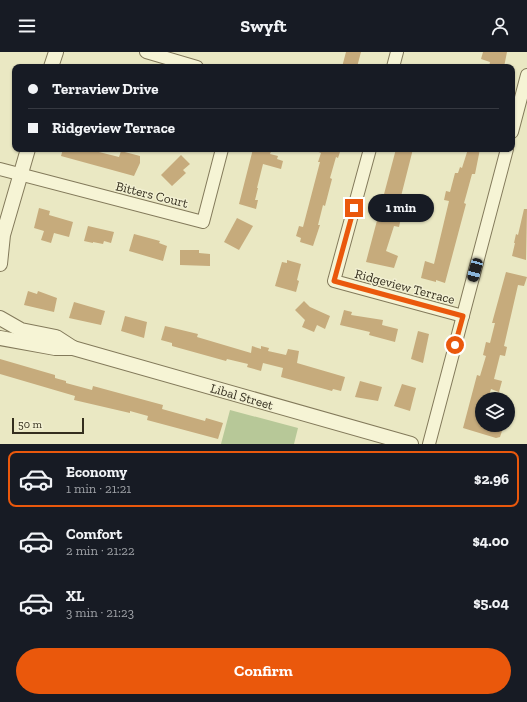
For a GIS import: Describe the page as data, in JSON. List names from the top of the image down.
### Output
{
  "streets": {
    "street": ["Bitters Court", "Ridgeview Terrace", "Libal Street"]
  },
  "scale_bar": "50 m",
  "page": {
    "header": "Swyft",
    "banner": ["Terraview Drive", "Ridgeview Terrace"],
    "bubble": "1 min",
    "scale": "50 m",
    "list": [
      {
        "name": "Economy",
        "note": "1 min · 21:21",
        "value": "$2.96"
      },
      {
        "name": "Comfort",
        "note": "2 min · 21:22",
        "value": "$4.00"
      },
      {
        "name": "XL",
        "note": "3 min · 21:23",
        "value": "$5.04"
      }
    ],
    "buttons": "Confirm"
  }
}
